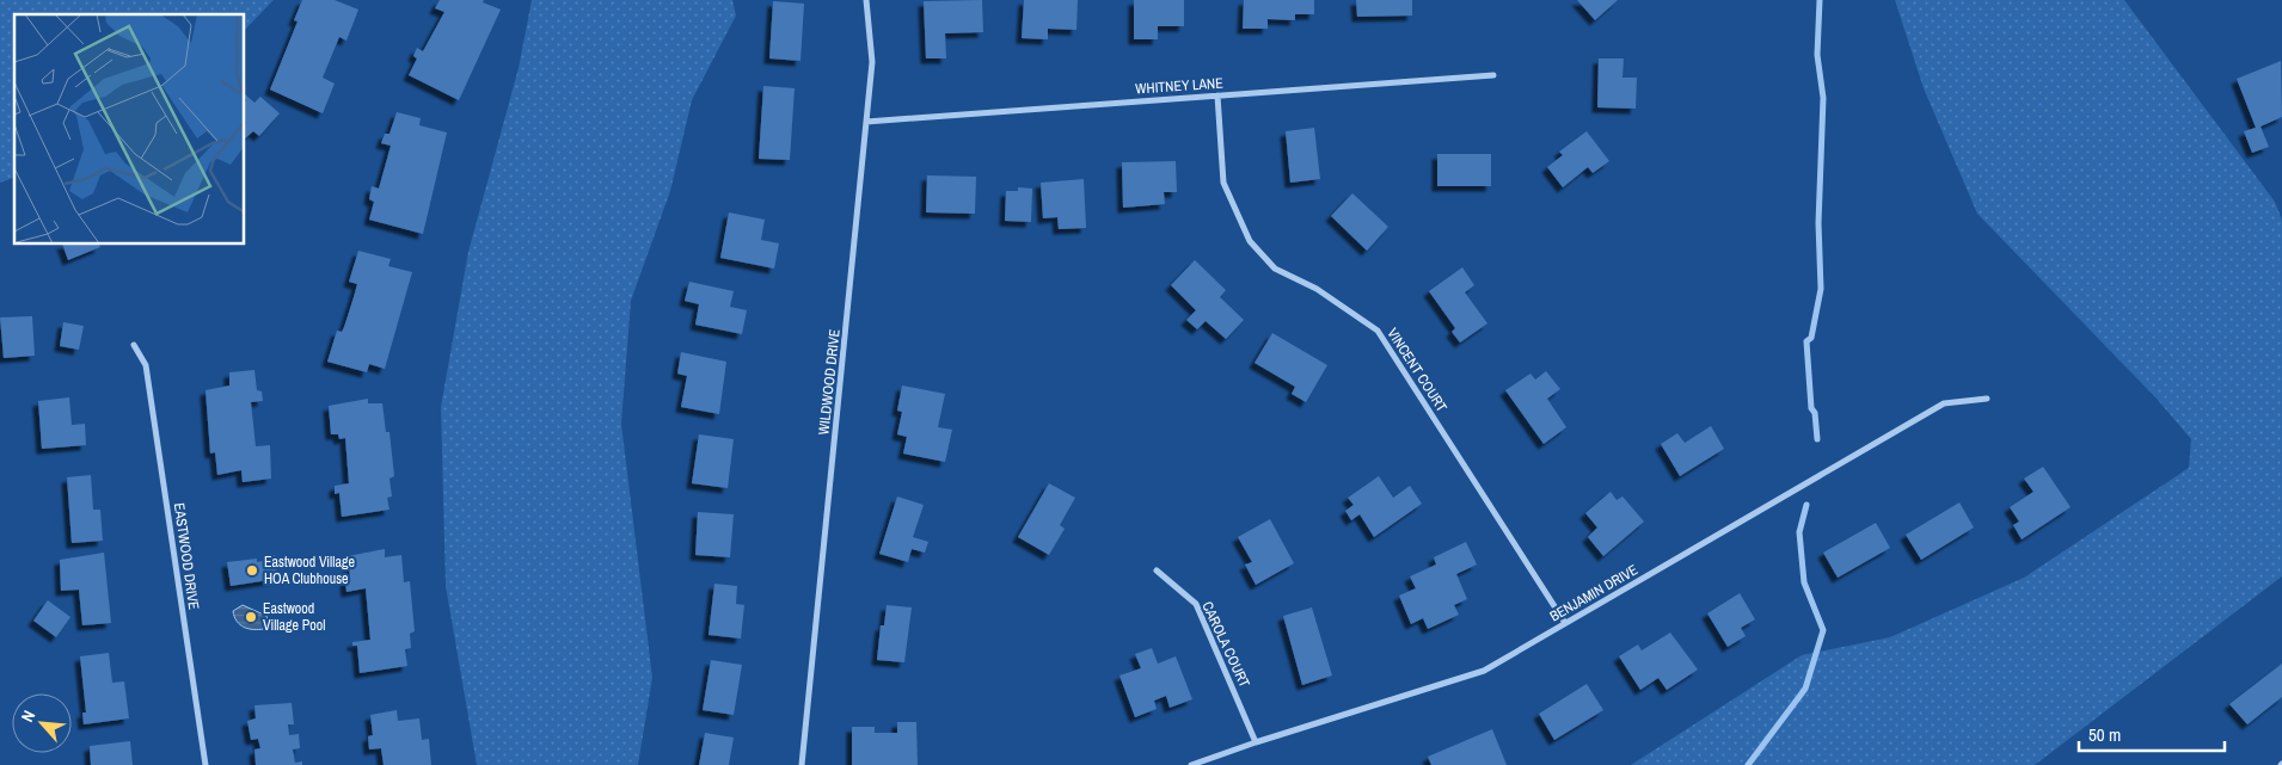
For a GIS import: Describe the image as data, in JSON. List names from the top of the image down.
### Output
{
  "streets": {
    "street": [
      "WHITNEY LANE",
      "VINCENT COURT",
      "WILDWOOD DRIVE",
      "EASTWOOD DRIVE",
      "BENJAMIN DRIVE",
      "CAROLA COURT"
    ]
  },
  "crossings": [
    ["WHITNEY LANE", "VINCENT COURT"],
    ["WHITNEY LANE", "WILDWOOD DRIVE"],
    ["VINCENT COURT", "BENJAMIN DRIVE"],
    ["BENJAMIN DRIVE", "CAROLA COURT"]
  ],
  "places": ["Eastwood Village HOA Clubhouse", "Eastwood Village Pool"],
  "scale_bar": "50 m",
  "north": "top left"
}
